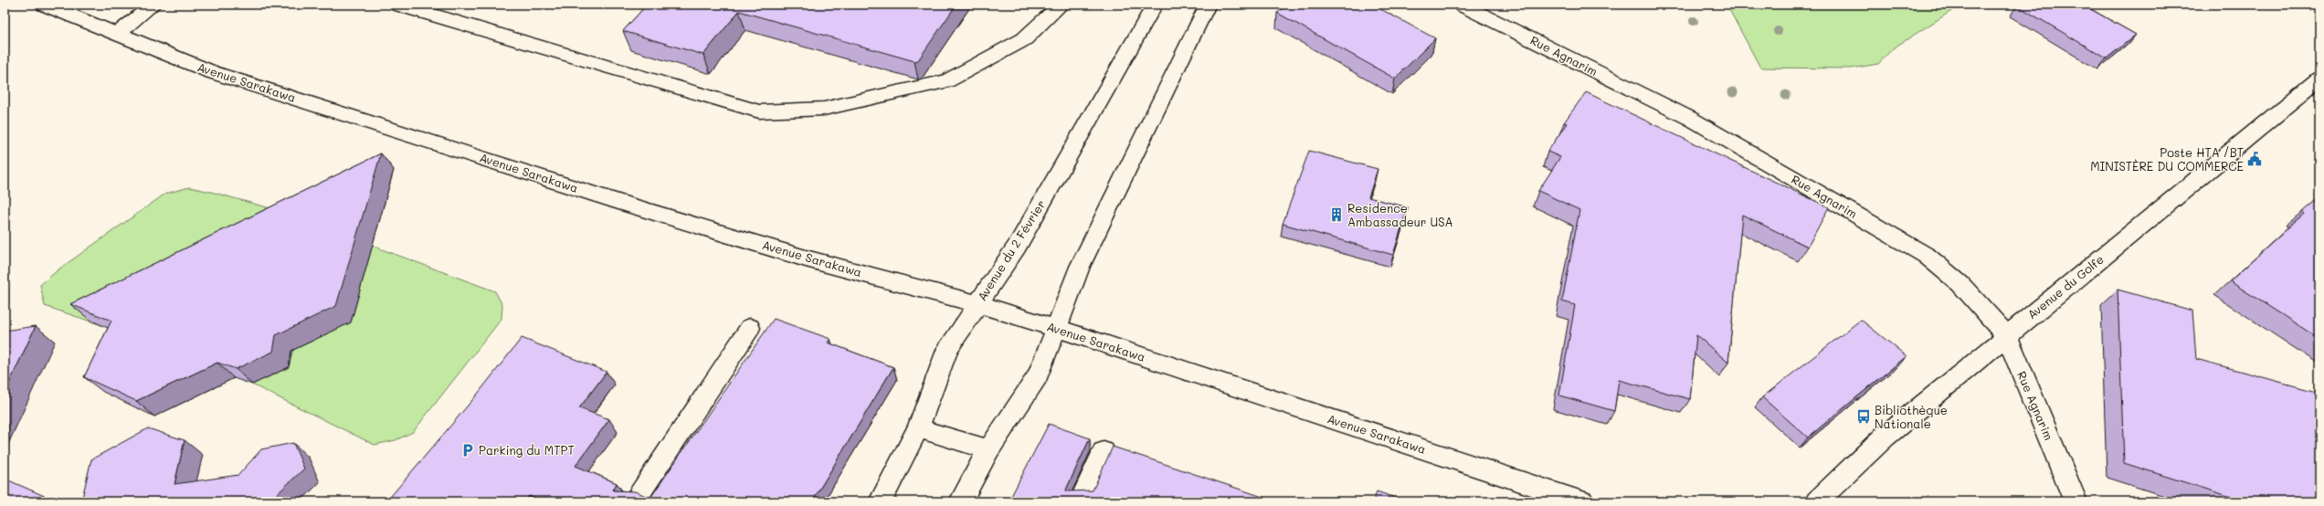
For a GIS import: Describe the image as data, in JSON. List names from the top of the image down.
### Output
{
  "streets": {
    "street": [
      "Rue Agnarim",
      "Avenue Sarakawa",
      "Avenue du 2 Février",
      "Avenue du Golfe"
    ]
  },
  "crossings": [
    ["Rue Agnarim", "Avenue du Golfe"],
    ["Avenue Sarakawa", "Avenue du 2 Février"]
  ],
  "places": {
    "public building": ["Poste HTA /BT MINISTÈRE DU COMMERCE"],
    "building": ["Residence Ambassadeur USA"],
    "bus stop": ["Bibliothèque Nationale"],
    "parking": ["Parking du MTPT"]
  }
}
